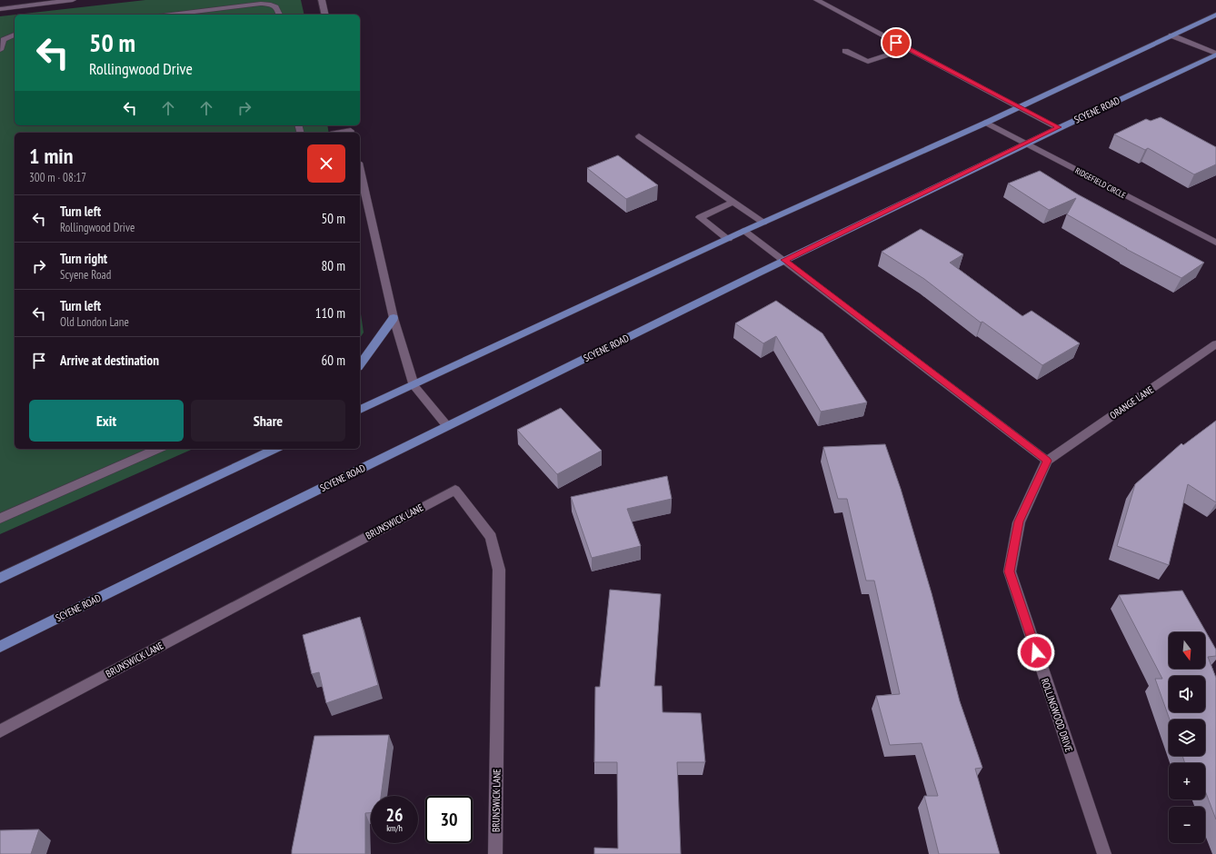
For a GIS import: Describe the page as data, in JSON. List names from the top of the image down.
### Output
{
  "streets": {
    "main road": ["SCYENE ROAD"],
    "street": [
      "RIDGEFIELD CIRCLE",
      "ORANGE LANE",
      "BRUNSWICK LANE",
      "ROLLINGWOOD DRIVE"
    ]
  },
  "crossings": [
    ["SCYENE ROAD", "RIDGEFIELD CIRCLE"],
    ["ORANGE LANE", "ROLLINGWOOD DRIVE"]
  ],
  "north": "bottom",
  "page": {
    "turn": ["50 m", "Rollingwood Drive"],
    "heading": ["1 min", "300 m · 08:17"],
    "list": [
      {
        "name": "Turn left",
        "note": "Rollingwood Drive",
        "value": "50 m"
      },
      {
        "name": "Turn right",
        "note": "Scyene Road",
        "value": "80 m"
      },
      {
        "name": "Turn left",
        "note": "Old London Lane",
        "value": "110 m"
      },
      {
        "name": "Arrive at destination",
        "value": "60 m"
      }
    ],
    "buttons": ["Exit", "Share"],
    "map_buttons": ["+", "−"],
    "speed": "26 km/h",
    "limit": "30"
  }
}
